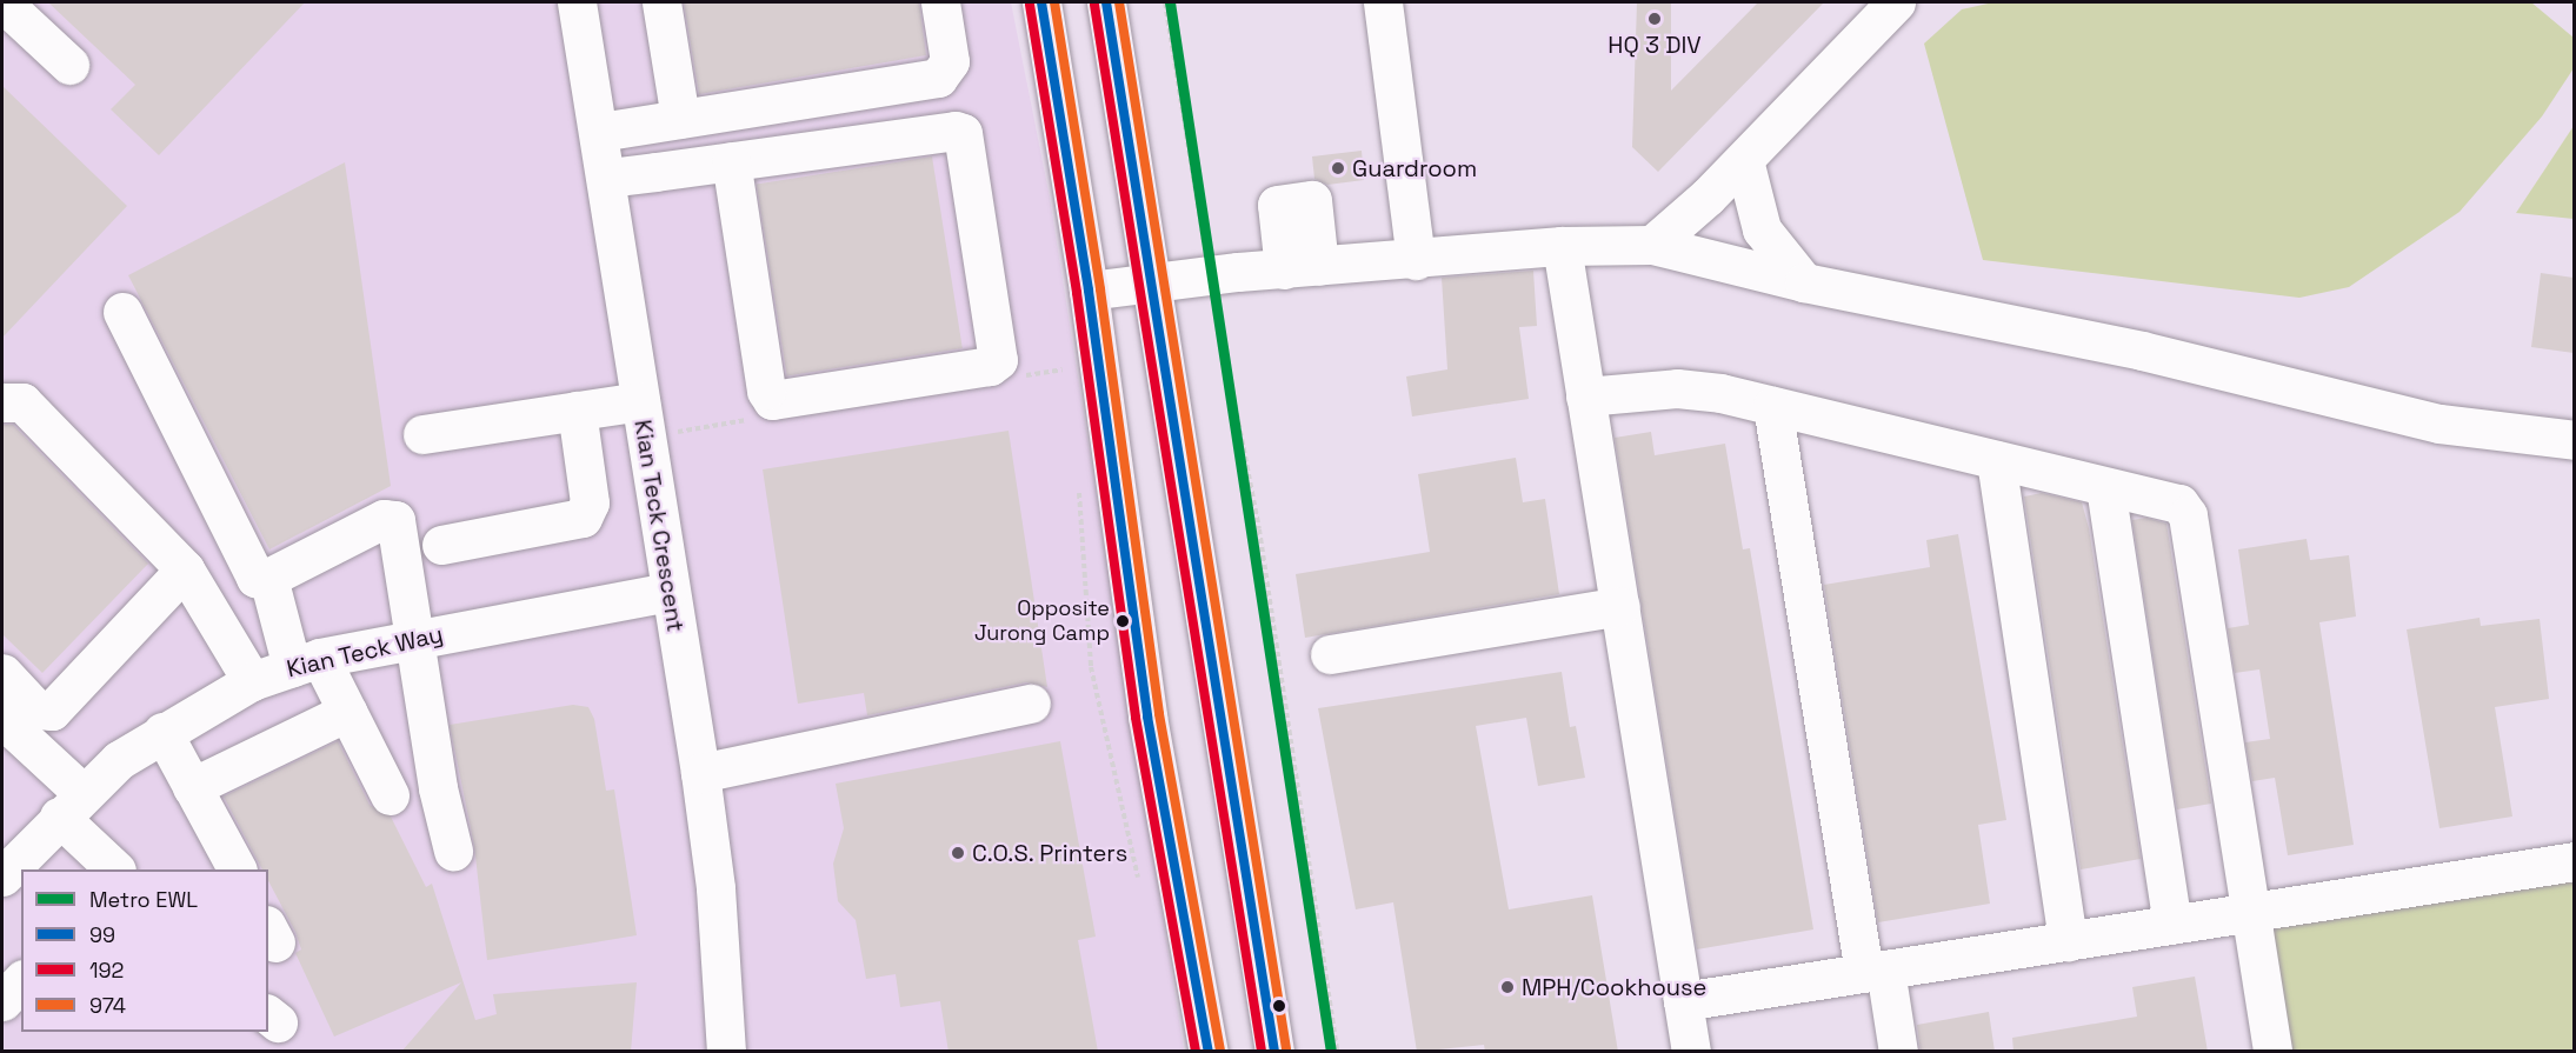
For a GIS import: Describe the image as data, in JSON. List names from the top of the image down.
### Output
{
  "streets": {
    "street": ["Kian Teck Crescent", "Kian Teck Way"]
  },
  "crossings": [
    ["Kian Teck Crescent", "Kian Teck Way"]
  ],
  "places": [
    "HQ 3 DIV",
    "Guardroom",
    "Opposite Jurong Camp",
    "C.O.S. Printers",
    "MPH/Cookhouse"
  ],
  "lines": [
    "metro line EWL",
    "transit line 99",
    "transit line 974",
    "transit line 192"
  ],
  "legend": [
    "Metro EWL",
    "99",
    "192",
    "974"
  ]
}
